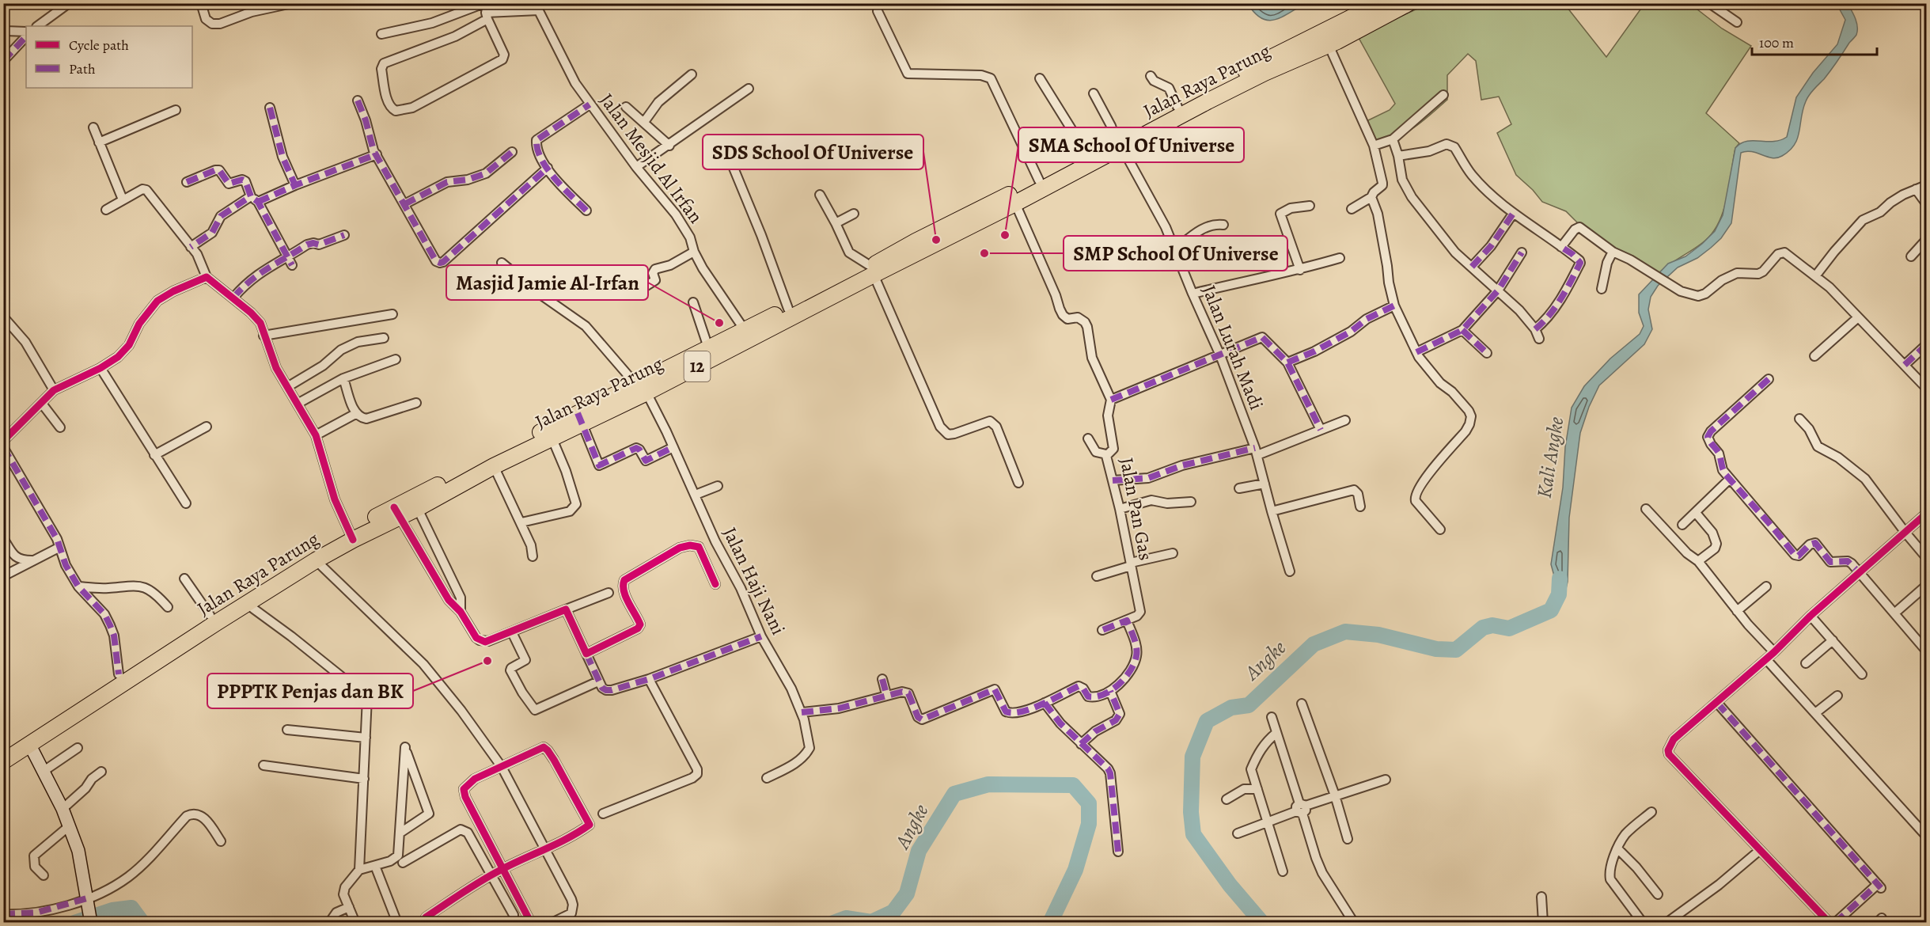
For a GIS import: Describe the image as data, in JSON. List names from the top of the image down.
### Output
{
  "streets": {
    "highway": ["Jalan Raya Parung", "12"],
    "street": [
      "Jalan Mesjid Al Irfan",
      "Jalan Lurah Madi",
      "Jalan Pan Gas",
      "Jalan Haji Nani"
    ]
  },
  "crossings": [
    ["Jalan Raya Parung", "Jalan Mesjid Al Irfan"],
    ["Jalan Raya Parung", "Jalan Lurah Madi"],
    ["Jalan Raya Parung", "Jalan Pan Gas"],
    ["Jalan Raya Parung", "Jalan Haji Nani"]
  ],
  "water": ["Kali Angke", "Angke"],
  "places": [
    "SMA School Of Universe",
    "SDS School Of Universe",
    "SMP School Of Universe",
    "Masjid Jamie Al-Irfan",
    "PPPTK Penjas dan BK"
  ],
  "legend": ["Cycle path", "Path"],
  "scale_bar": "100 m"
}
